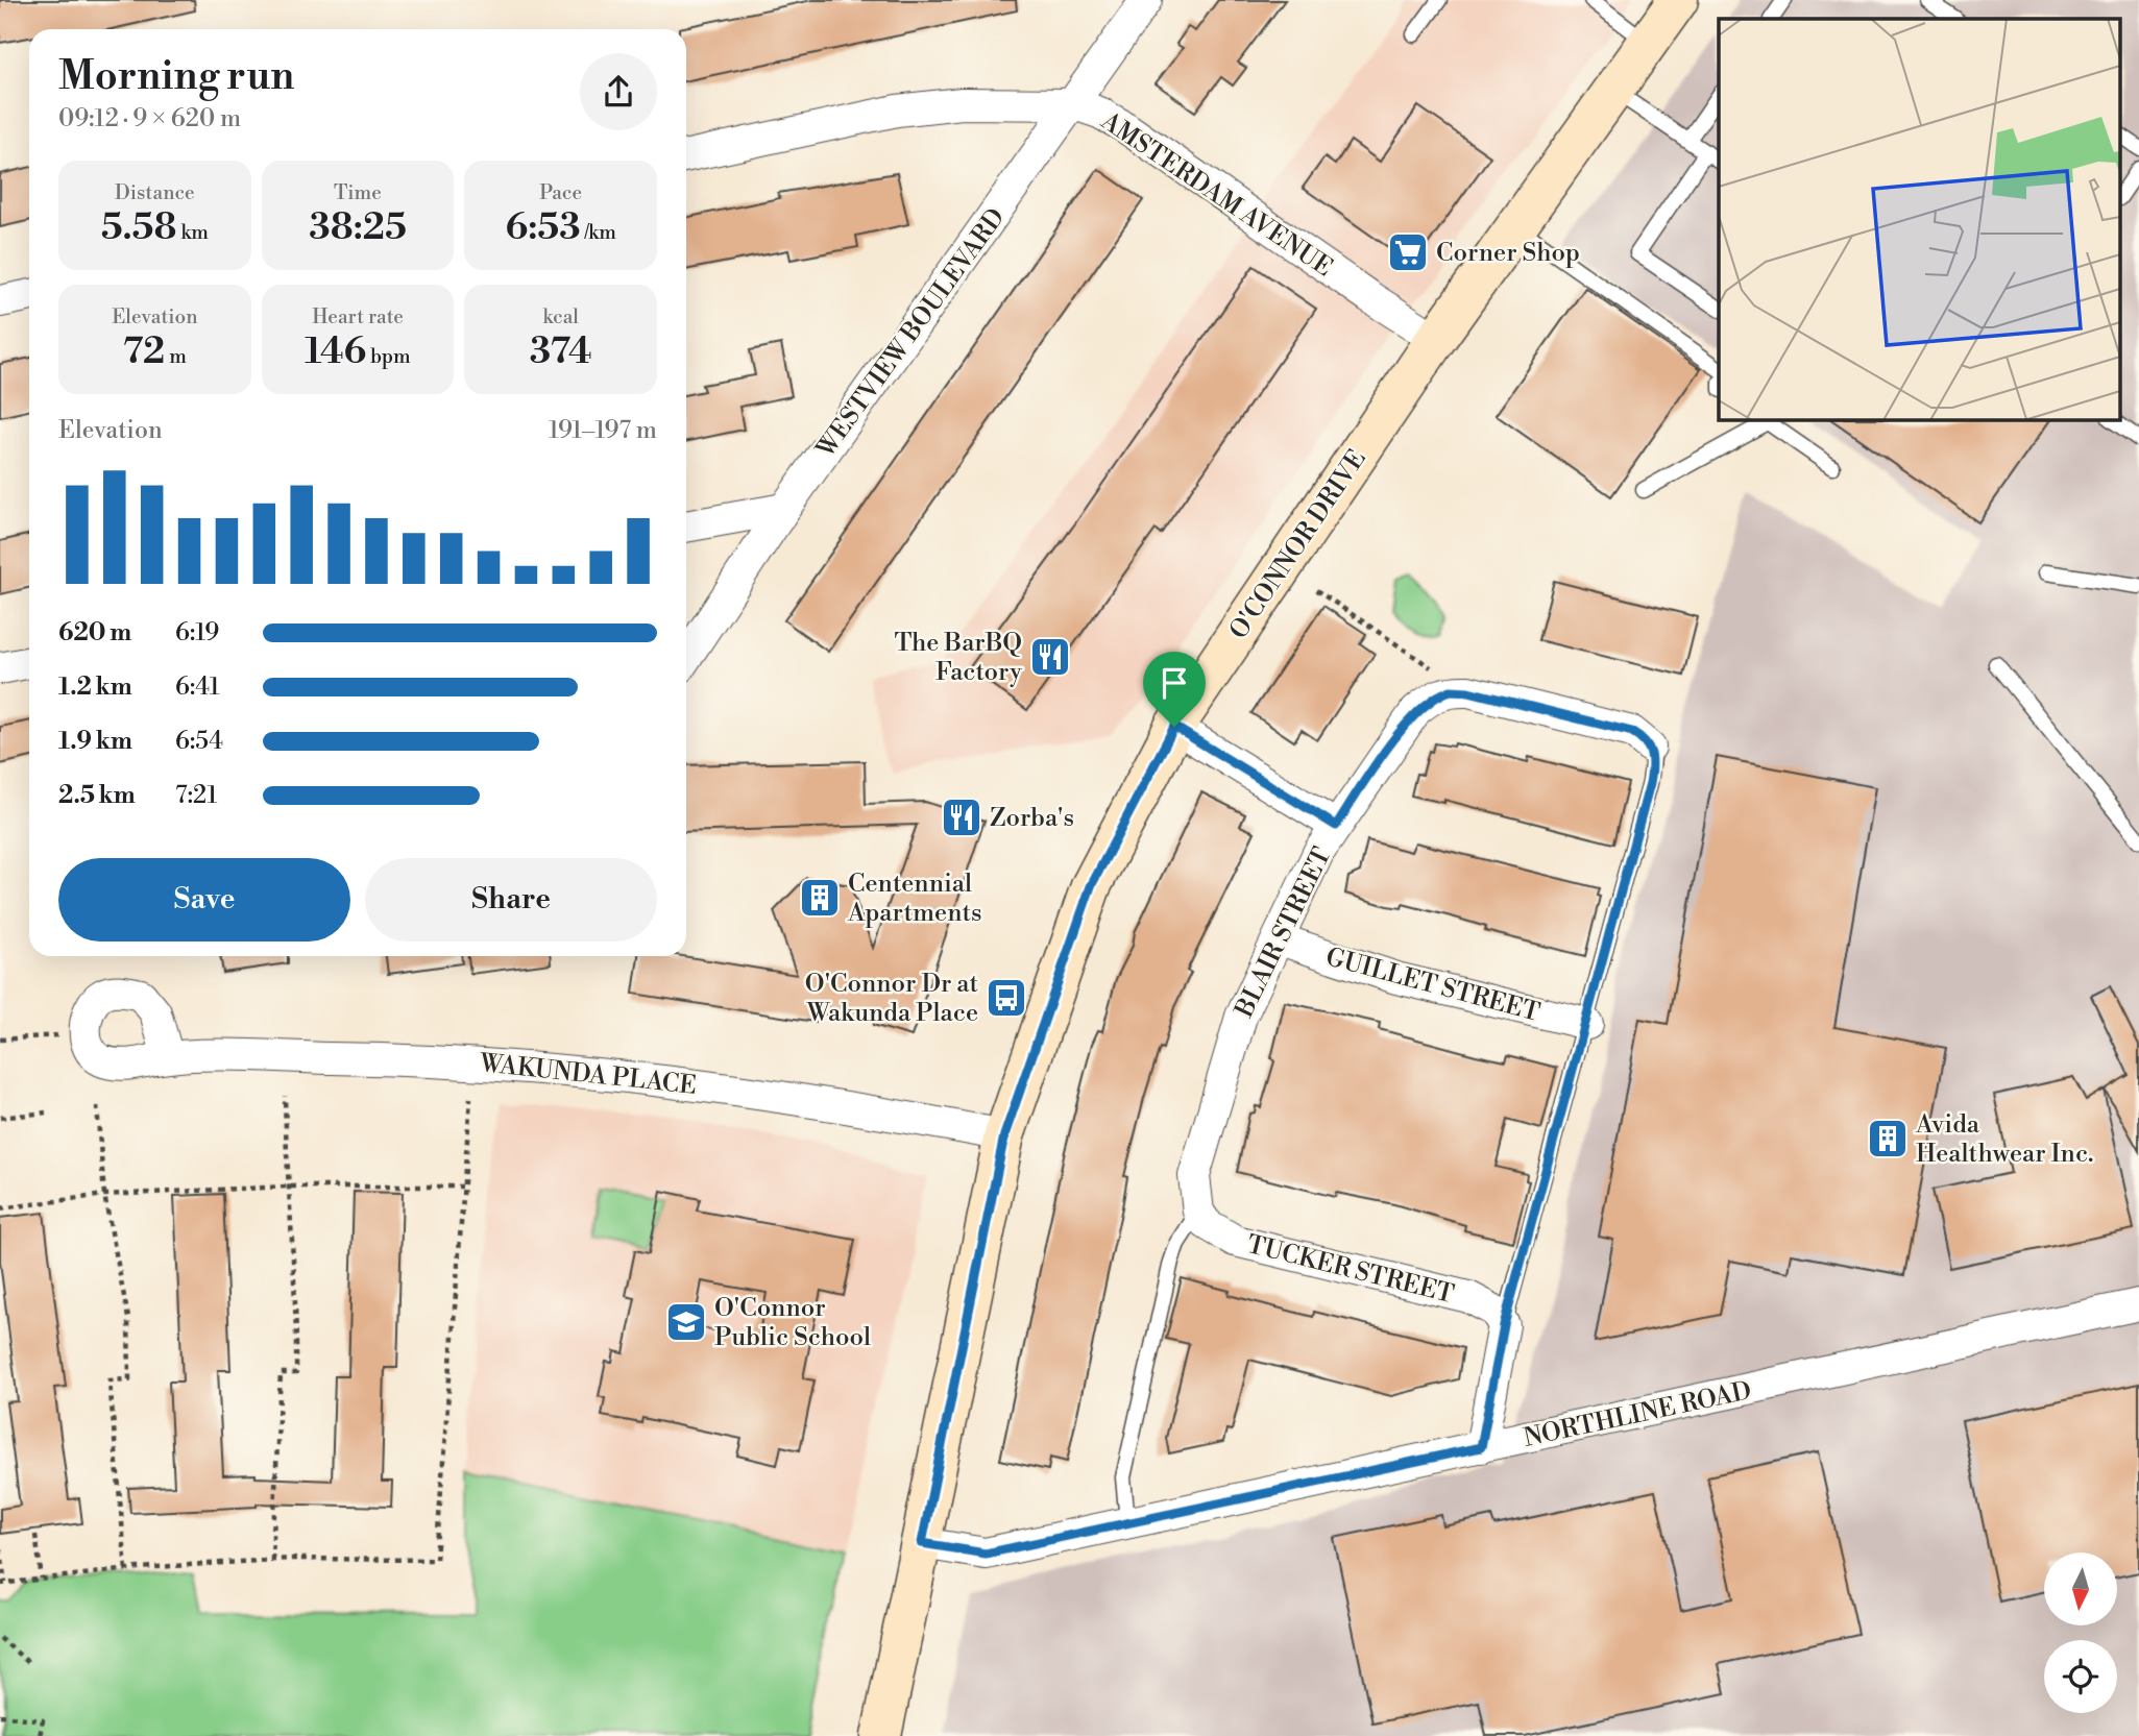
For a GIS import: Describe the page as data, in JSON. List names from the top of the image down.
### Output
{
  "streets": {
    "main road": ["O'CONNOR DRIVE"],
    "street": [
      "AMSTERDAM AVENUE",
      "WESTVIEW BOULEVARD",
      "BLAIR STREET",
      "GUILLET STREET",
      "WAKUNDA PLACE",
      "TUCKER STREET",
      "NORTHLINE ROAD"
    ]
  },
  "crossings": [
    ["AMSTERDAM AVENUE", "WESTVIEW BOULEVARD"],
    ["AMSTERDAM AVENUE", "O'CONNOR DRIVE"],
    ["O'CONNOR DRIVE", "WAKUNDA PLACE"],
    ["O'CONNOR DRIVE", "NORTHLINE ROAD"],
    ["BLAIR STREET", "GUILLET STREET"],
    ["BLAIR STREET", "TUCKER STREET"],
    ["BLAIR STREET", "NORTHLINE ROAD"]
  ],
  "places": {
    "supermarket": ["Corner Shop"],
    "restaurant": ["The BarBQ Factory", "Zorba's"],
    "building": ["Centennial Apartments", "Avida Healthwear Inc."],
    "bus stop": ["O'Connor Dr at Wakunda Place"],
    "school or university": ["O'Connor Public School"]
  },
  "north": "bottom",
  "page": {
    "heading": ["Morning run", "09:12 · 9 × 620 m"],
    "stats": [
      ["Distance", "5.58 km"],
      ["Time", "38:25"],
      ["Pace", "6:53 /km"],
      ["Elevation", "72 m"],
      ["Heart rate", "146 bpm"],
      ["kcal", "374"]
    ],
    "chart": ["Elevation", "191–197 m"],
    "list": [
      {
        "name": "620 m",
        "note": "6:19"
      },
      {
        "name": "1.2 km",
        "note": "6:41"
      },
      {
        "name": "1.9 km",
        "note": "6:54"
      },
      {
        "name": "2.5 km",
        "note": "7:21"
      }
    ],
    "buttons": ["Save", "Share"]
  }
}
